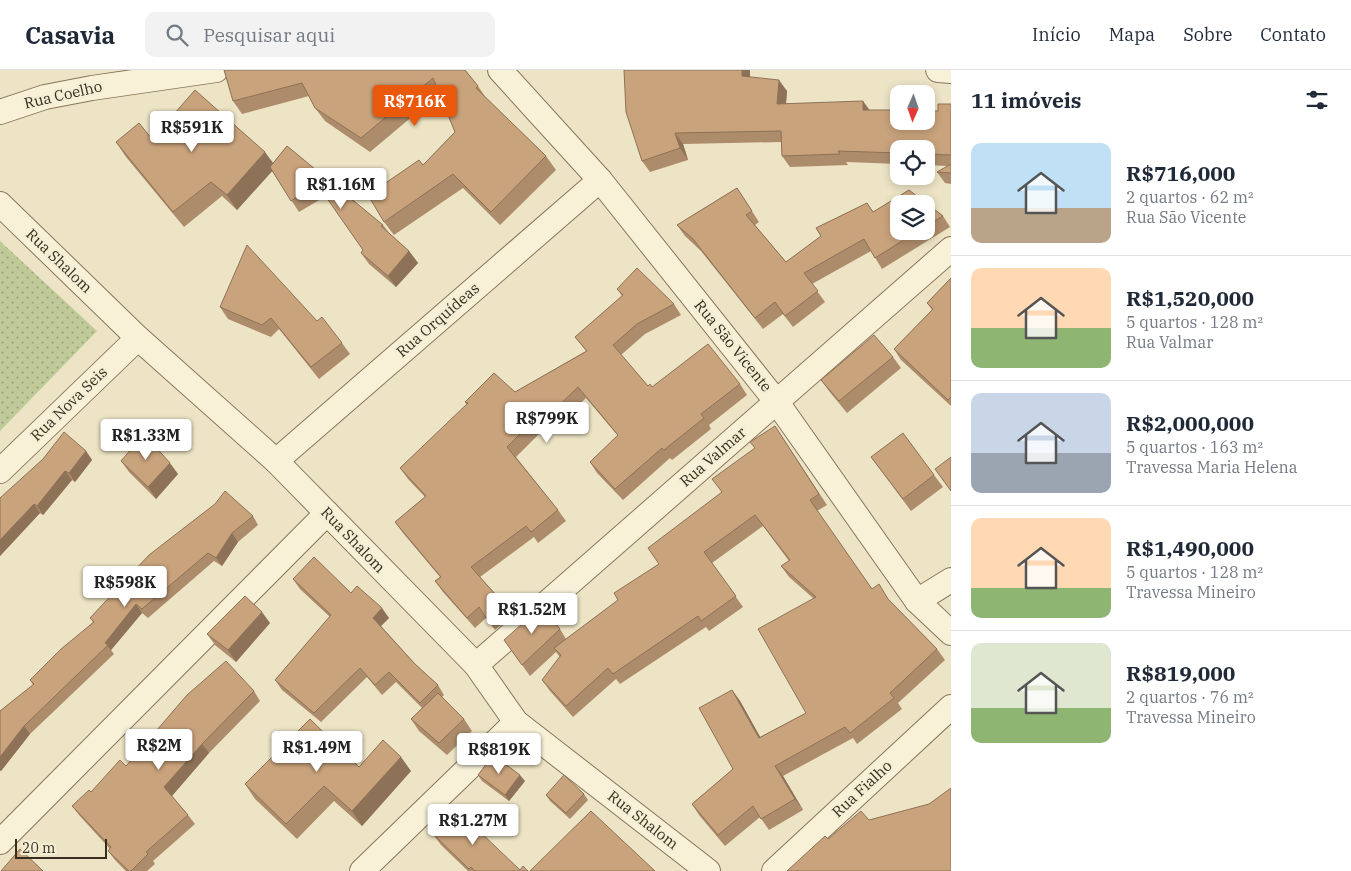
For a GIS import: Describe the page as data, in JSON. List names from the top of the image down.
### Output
{
  "streets": {
    "street": [
      "Rua Coelho",
      "Rua Shalom",
      "Rua Orquídeas",
      "Rua São Vicente",
      "Rua Nova Seis",
      "Rua Valmar",
      "Rua Fialho"
    ]
  },
  "crossings": [
    ["Rua Shalom", "Rua Orquídeas"],
    ["Rua Shalom", "Rua Nova Seis"],
    ["Rua Shalom", "Rua Valmar"],
    ["Rua Orquídeas", "Rua São Vicente"],
    ["Rua São Vicente", "Rua Valmar"]
  ],
  "scale_bar": "20 m",
  "north": "bottom",
  "page": {
    "header": "Casavia",
    "search": "Pesquisar aqui",
    "nav": [
      "Início",
      "Mapa",
      "Sobre",
      "Contato"
    ],
    "heading": "11 imóveis",
    "price": [
      "R$716K",
      "R$591K",
      "R$1.16M",
      "R$799K",
      "R$1.33M",
      "R$598K",
      "R$1.52M",
      "R$2M",
      "R$1.49M",
      "R$819K",
      "R$1.27M"
    ],
    "list": [
      {
        "name": "R$716,000",
        "note": "2 quartos · 62 m² · Rua São Vicente"
      },
      {
        "name": "R$1,520,000",
        "note": "5 quartos · 128 m² · Rua Valmar"
      },
      {
        "name": "R$2,000,000",
        "note": "5 quartos · 163 m² · Travessa Maria Helena"
      },
      {
        "name": "R$1,490,000",
        "note": "5 quartos · 128 m² · Travessa Mineiro"
      },
      {
        "name": "R$819,000",
        "note": "2 quartos · 76 m² · Travessa Mineiro"
      }
    ],
    "scale": "20 m"
  }
}
